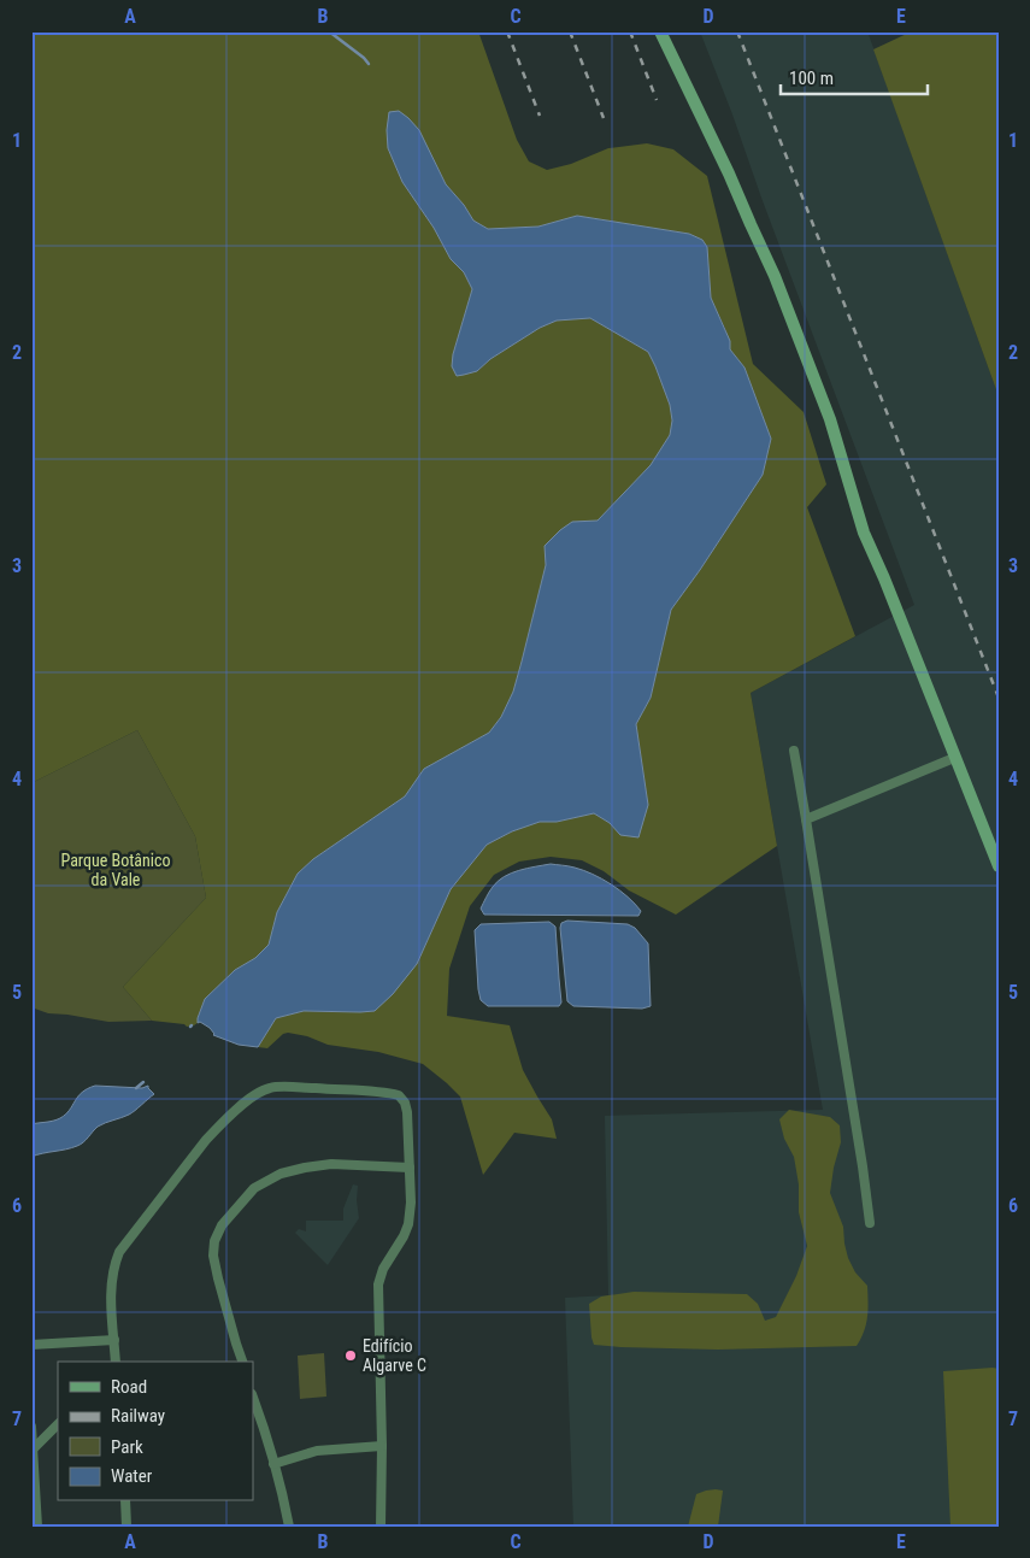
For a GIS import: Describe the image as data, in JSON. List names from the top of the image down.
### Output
{
  "parks": ["Parque Botânico da Vale"],
  "places": ["Edifício Algarve C"],
  "legend": [
    "Road",
    "Railway",
    "Park",
    "Water"
  ],
  "scale_bar": "100 m",
  "grid": {
    "columns": [
      "A",
      "B",
      "C",
      "D",
      "E"
    ],
    "rows": [
      "1",
      "2",
      "3",
      "4",
      "5",
      "6",
      "7"
    ]
  }
}
